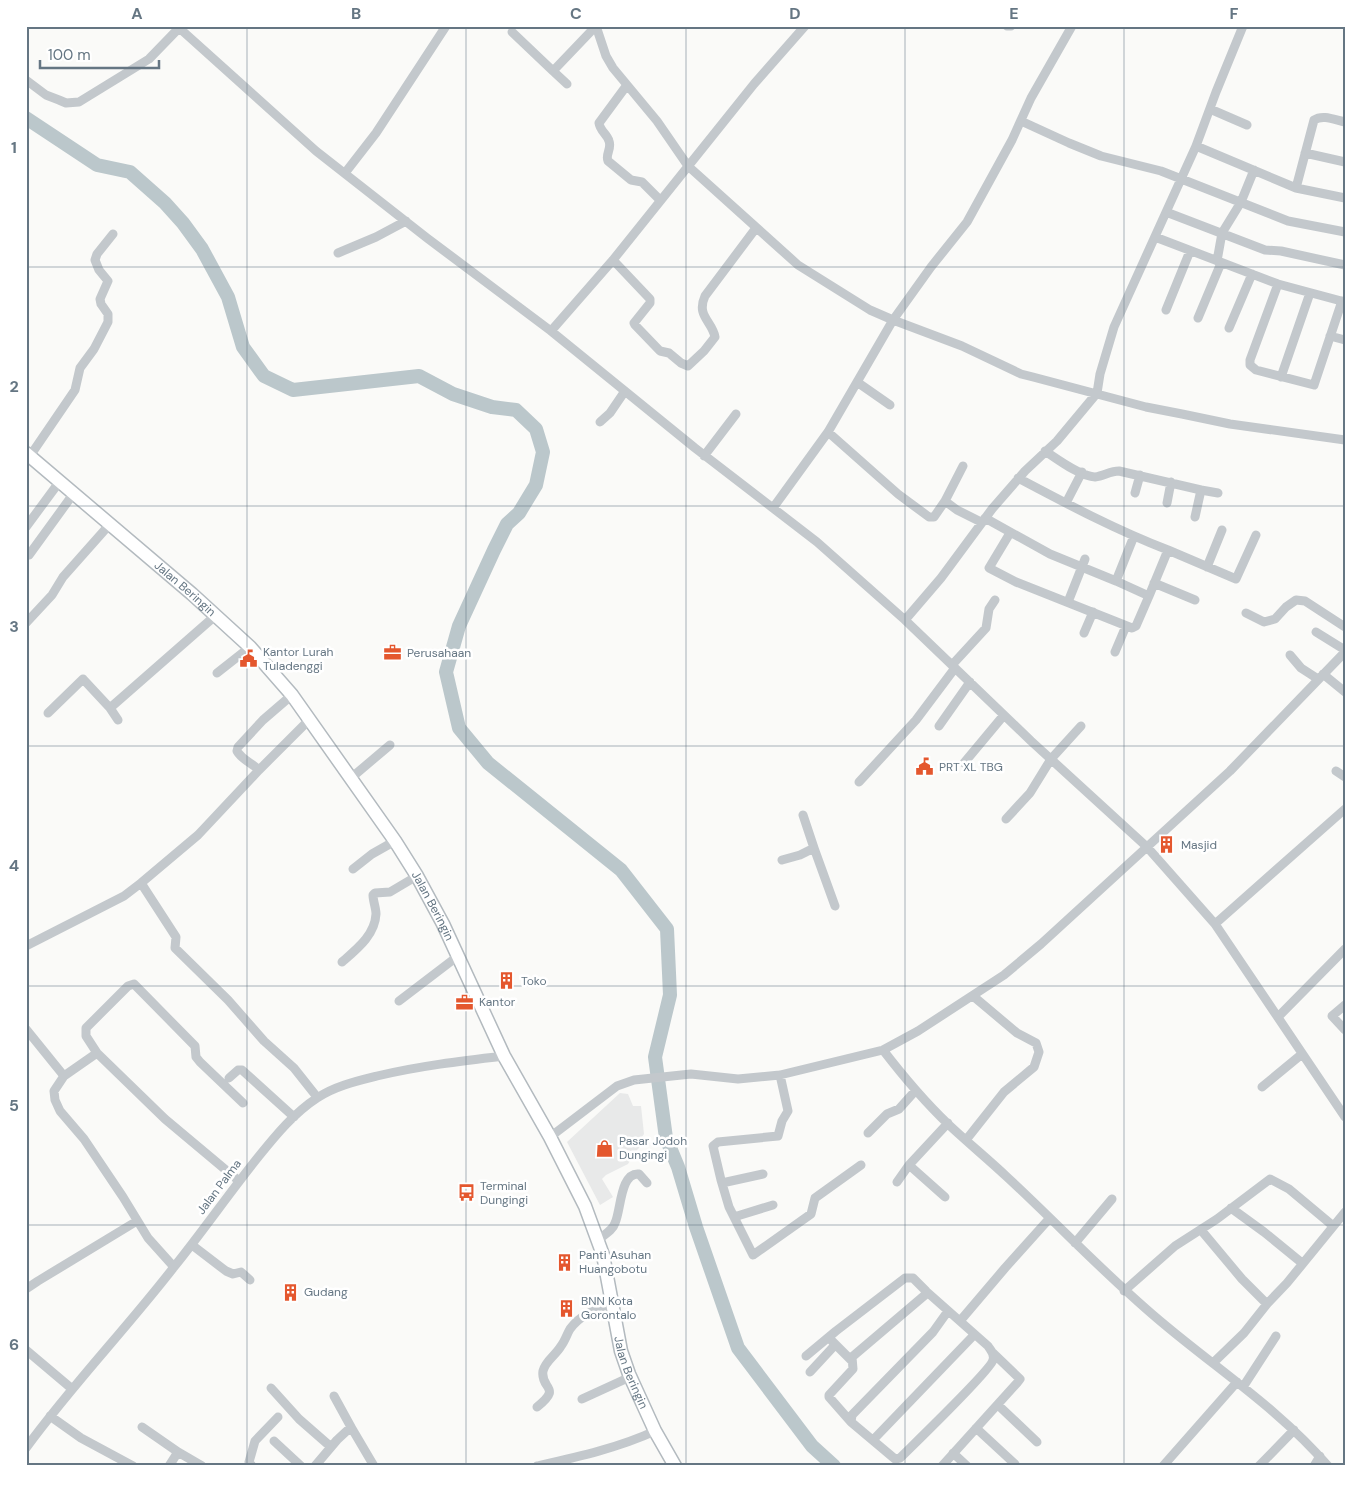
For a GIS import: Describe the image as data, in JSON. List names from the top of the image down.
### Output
{
  "streets": {
    "street": ["Jalan Beringin", "Jalan Palma"]
  },
  "crossings": [
    ["Jalan Beringin", "Jalan Palma"]
  ],
  "places": {
    "office": ["Perusahaan", "Kantor"],
    "public building": ["Kantor Lurah Tuladenggi", "PRT XL TBG"],
    "building": [
      "Masjid",
      "Toko",
      "Panti Asuhan Huangobotu",
      "Gudang",
      "BNN Kota Gorontalo"
    ],
    "shop": ["Pasar Jodoh Dungingi"],
    "bus stop": ["Terminal Dungingi"]
  },
  "scale_bar": "100 m",
  "grid": {
    "columns": [
      "A",
      "B",
      "C",
      "D",
      "E",
      "F"
    ],
    "rows": [
      "1",
      "2",
      "3",
      "4",
      "5",
      "6"
    ]
  }
}
